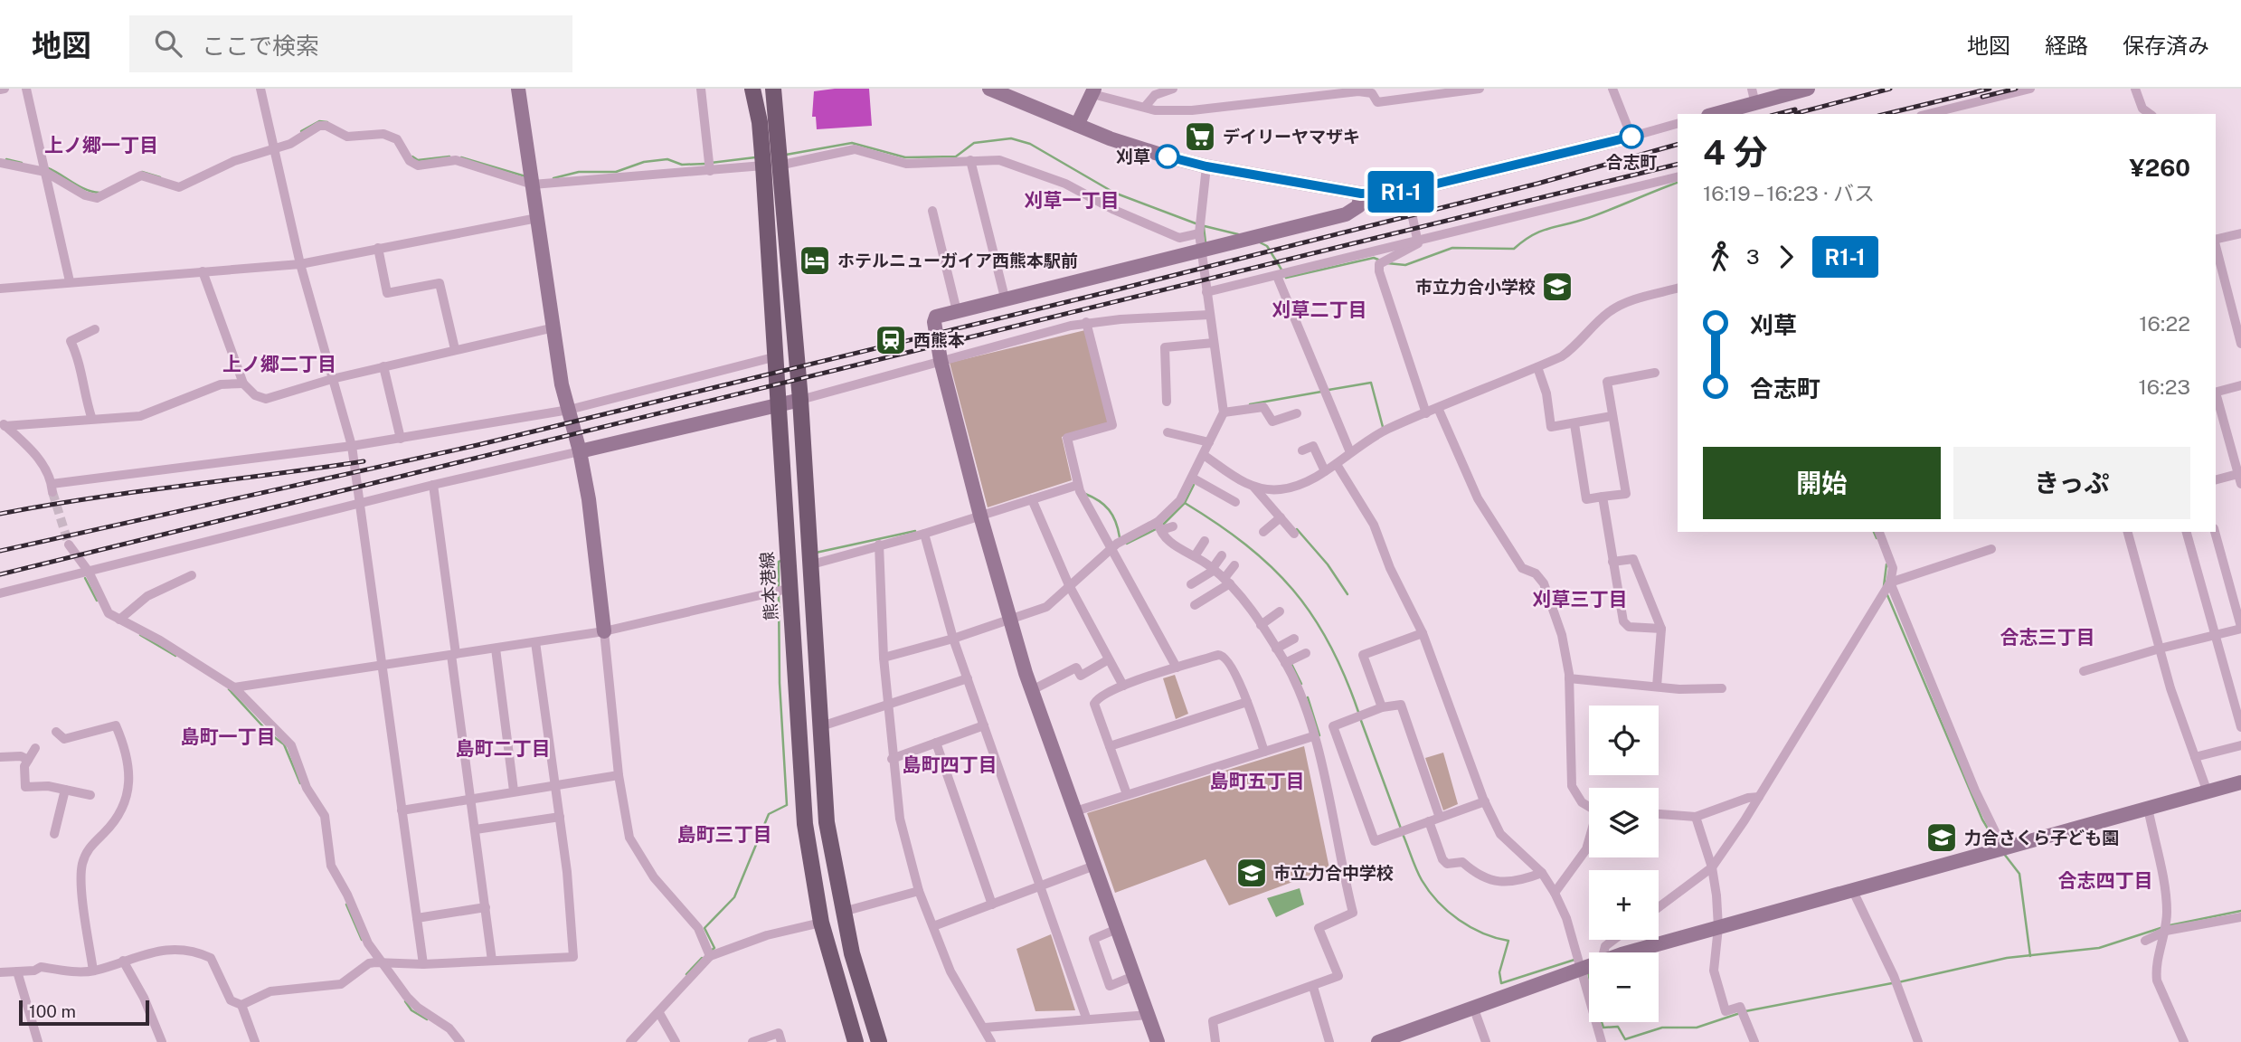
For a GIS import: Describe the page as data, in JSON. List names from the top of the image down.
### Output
{
  "streets": {
    "main road": ["熊本港線"]
  },
  "districts": [
    "上ノ郷一丁目",
    "刈草一丁目",
    "刈草二丁目",
    "上ノ郷二丁目",
    "刈草三丁目",
    "合志三丁目",
    "島町一丁目",
    "島町二丁目",
    "島町四丁目",
    "島町五丁目",
    "島町三丁目",
    "合志四丁目"
  ],
  "places": {
    "supermarket": ["デイリーヤマザキ"],
    "other": ["合志町", "刈草"],
    "hotel": ["ホテルニューガイア西熊本駅前"],
    "school or university": ["市立力合小学校", "力合さくら子ども園", "市立力合中学校"],
    "station": ["西熊本"]
  },
  "lines": ["bus line R1-1"],
  "scale_bar": "100 m",
  "page": {
    "header": "地図",
    "search": "ここで検索",
    "nav": ["地図", "経路", "保存済み"],
    "on_map": "R1-1",
    "heading": ["4 分", "16:19 – 16:23 · バス", "¥260"],
    "legs": ["3", "R1-1"],
    "list": [
      {
        "name": "刈草",
        "value": "16:22"
      },
      {
        "name": "合志町",
        "value": "16:23"
      }
    ],
    "buttons": ["開始", "きっぷ"],
    "map_buttons": ["+", "−"],
    "scale": "100 m"
  }
}
